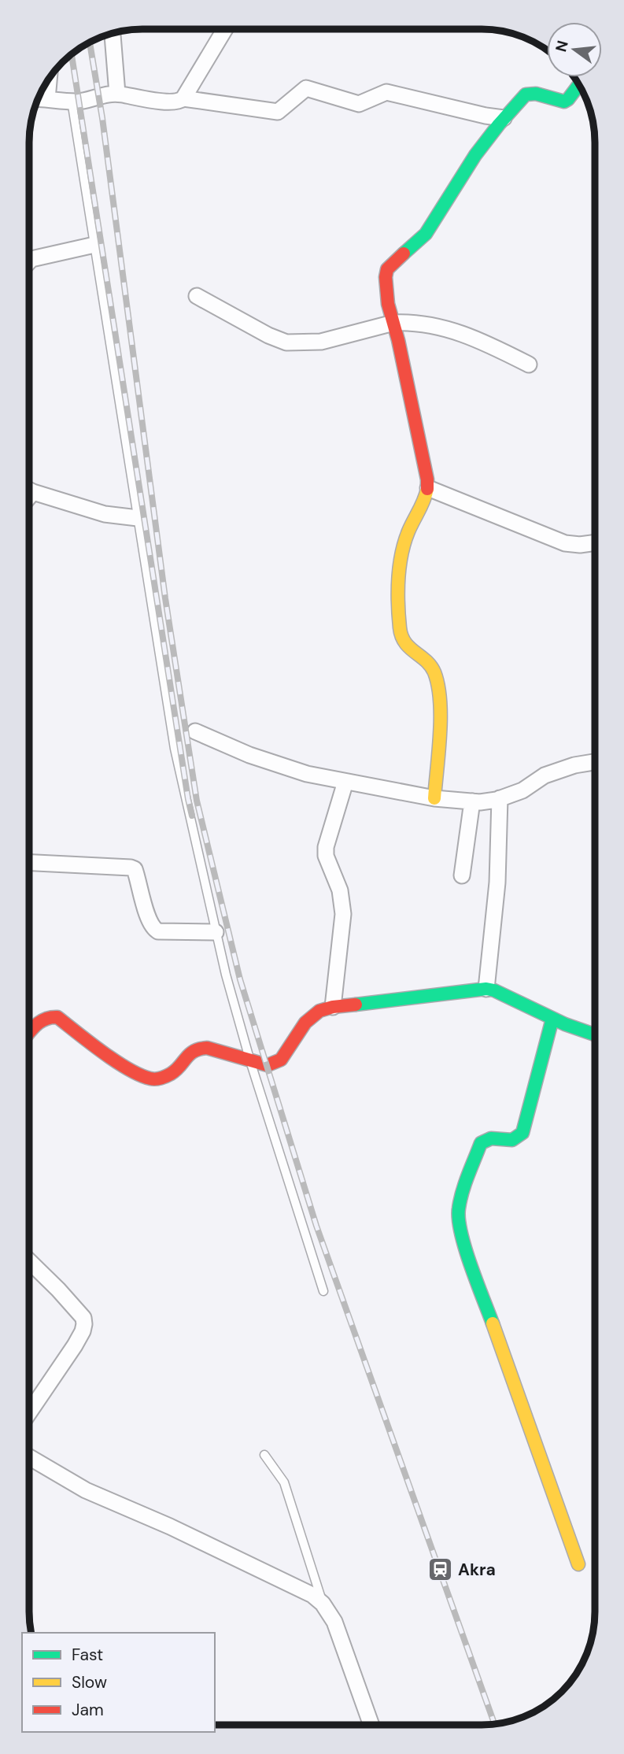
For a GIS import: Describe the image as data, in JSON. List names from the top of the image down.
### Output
{
  "places": {
    "station": ["Akra"]
  },
  "legend": ["Fast", "Slow", "Jam"],
  "north": "left"
}
